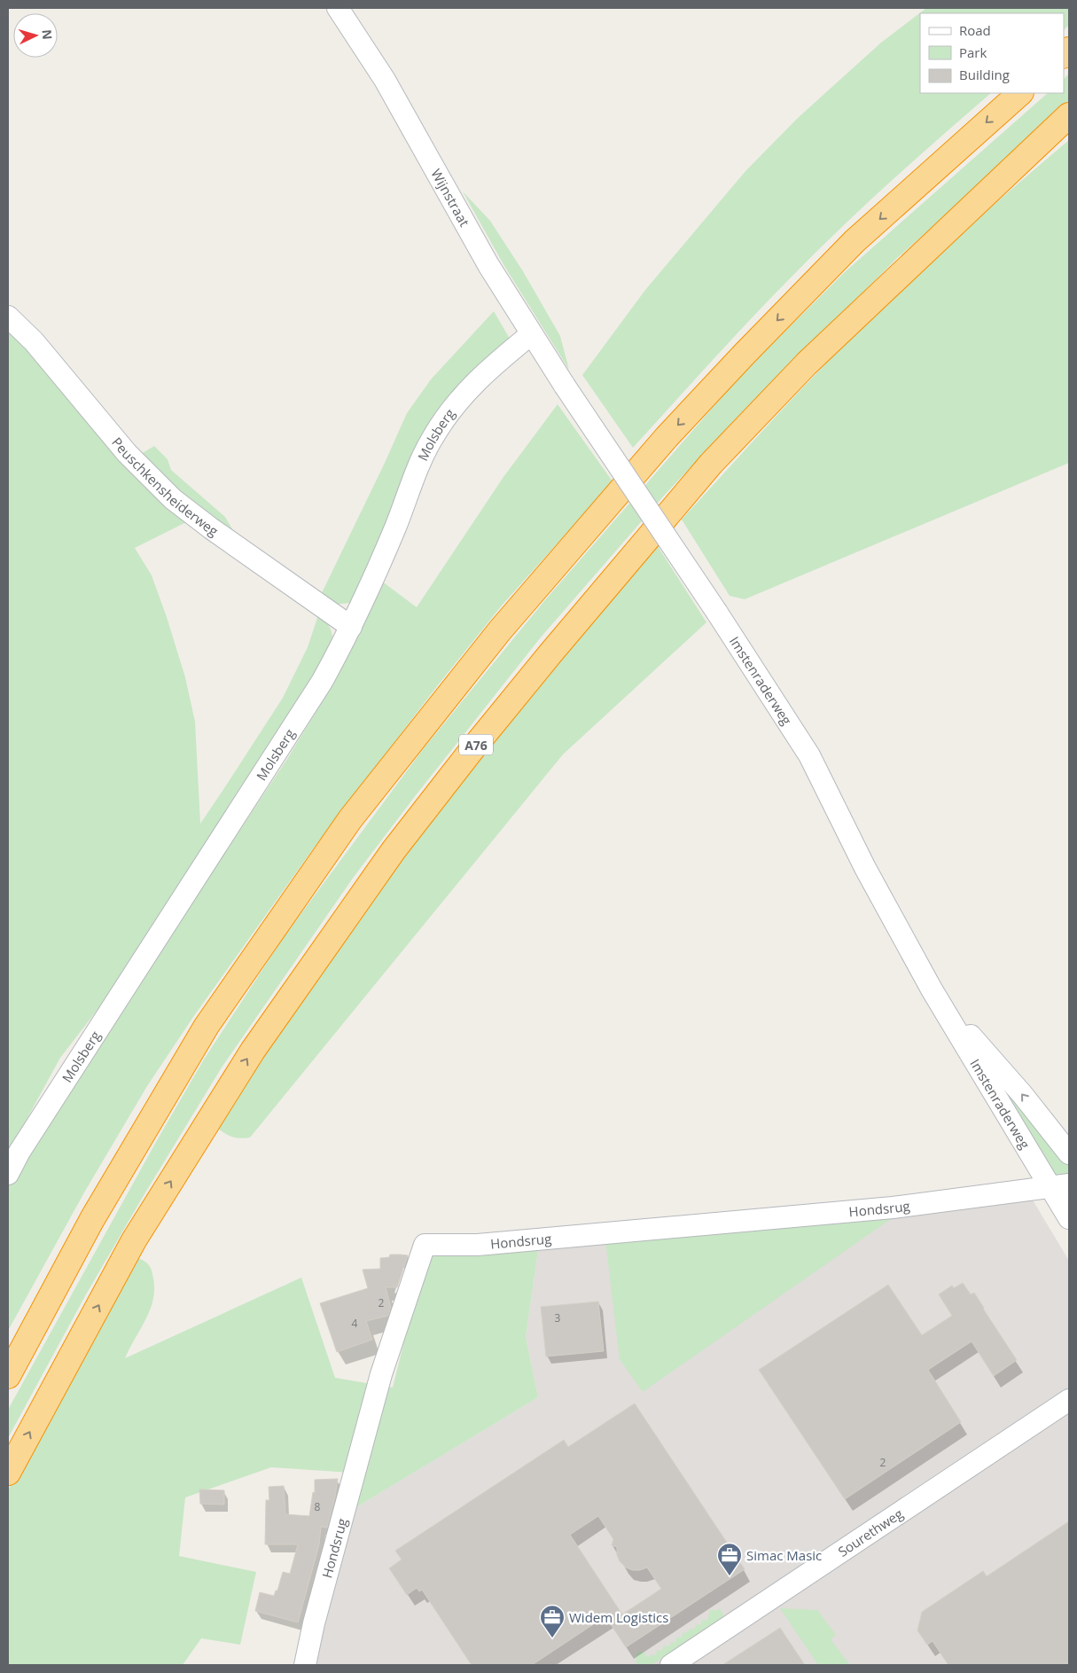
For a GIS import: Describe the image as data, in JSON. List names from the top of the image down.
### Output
{
  "streets": {
    "highway": ["A76"],
    "street": [
      "Wijnstraat",
      "Molsberg",
      "Peuschkensheiderweg",
      "Imstenraderweg",
      "Hondsrug",
      "Sourethweg"
    ]
  },
  "crossings": [
    ["Wijnstraat", "Molsberg"],
    ["Wijnstraat", "Imstenraderweg"],
    ["Molsberg", "Peuschkensheiderweg"],
    ["Imstenraderweg", "Hondsrug"]
  ],
  "places": {
    "office": ["Simac Masic", "Widem Logistics"]
  },
  "house_numbers": [
    "2",
    "3",
    "4",
    "2",
    "8"
  ],
  "legend": ["Road", "Park", "Building"],
  "north": "right"
}
